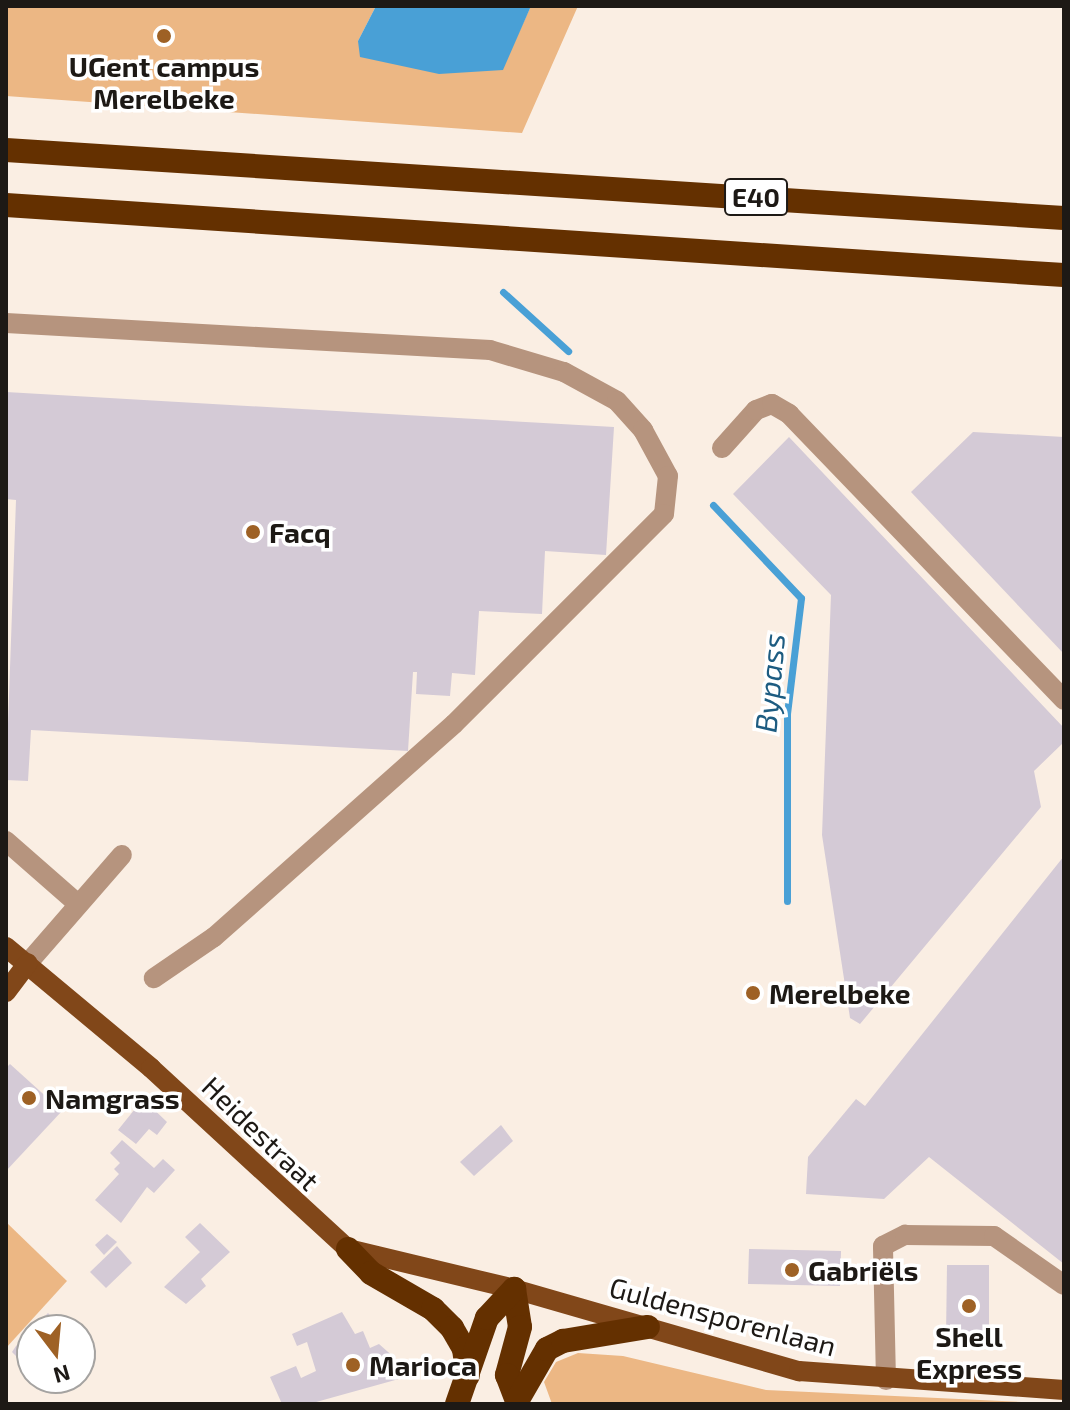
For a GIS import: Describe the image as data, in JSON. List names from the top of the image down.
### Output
{
  "streets": {
    "highway": ["E40"],
    "main road": ["Heidestraat", "Guldensporenlaan"]
  },
  "crossings": [
    ["Heidestraat", "Guldensporenlaan"]
  ],
  "water": ["Bypass"],
  "places": [
    "UGent campus Merelbeke",
    "Facq",
    "Merelbeke",
    "Namgrass",
    "Gabriëls",
    "Shell Express",
    "Marioca"
  ],
  "north": "bottom"
}
